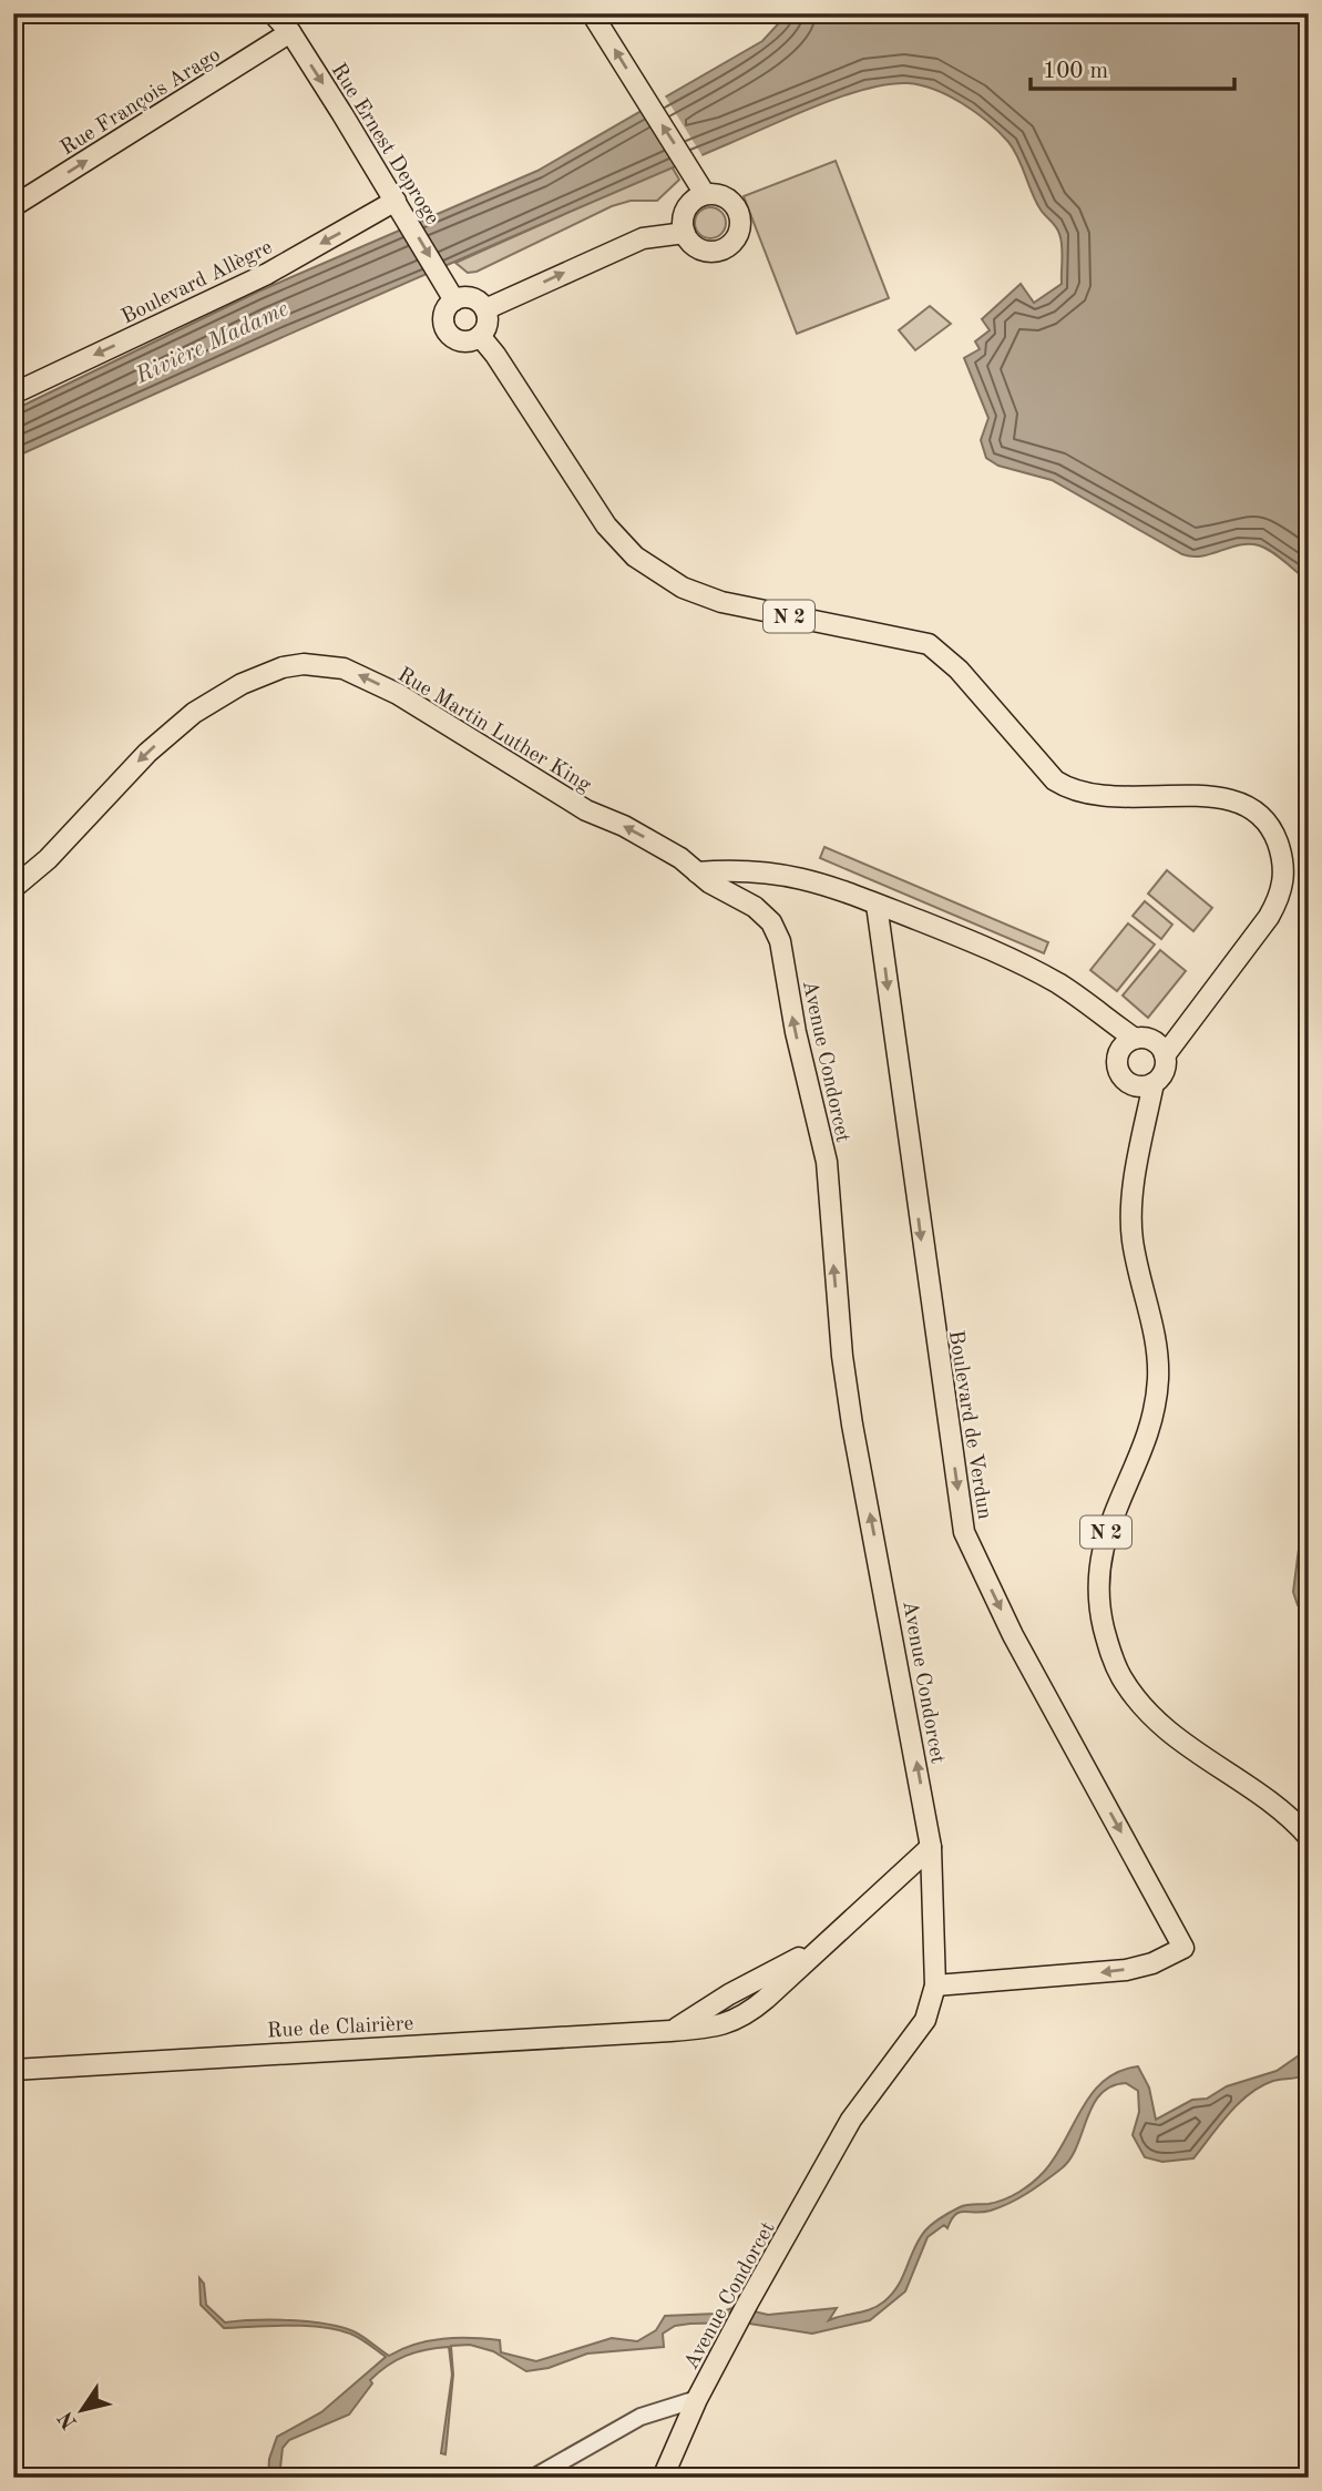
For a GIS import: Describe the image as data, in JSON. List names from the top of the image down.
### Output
{
  "streets": {
    "main road": [
      "Rue François Arago",
      "Rue Ernest Deproge",
      "Boulevard Allègre",
      "N 2",
      "Rue Martin Luther King",
      "Avenue Condorcet",
      "Boulevard de Verdun",
      "Rue de Clairière"
    ]
  },
  "crossings": [
    ["Rue François Arago", "Rue Ernest Deproge"],
    ["Rue Ernest Deproge", "Boulevard Allègre"],
    ["Rue Ernest Deproge", "N 2"],
    ["Rue Martin Luther King", "Avenue Condorcet"],
    ["Avenue Condorcet", "Boulevard de Verdun"],
    ["Avenue Condorcet", "Rue de Clairière"]
  ],
  "one_way": [
    "Rue François Arago",
    "Rue Ernest Deproge",
    "Boulevard Allègre",
    "Rue Martin Luther King",
    "Avenue Condorcet"
  ],
  "water": ["Rivière Madame"],
  "scale_bar": "100 m",
  "north": "bottom left"
}
